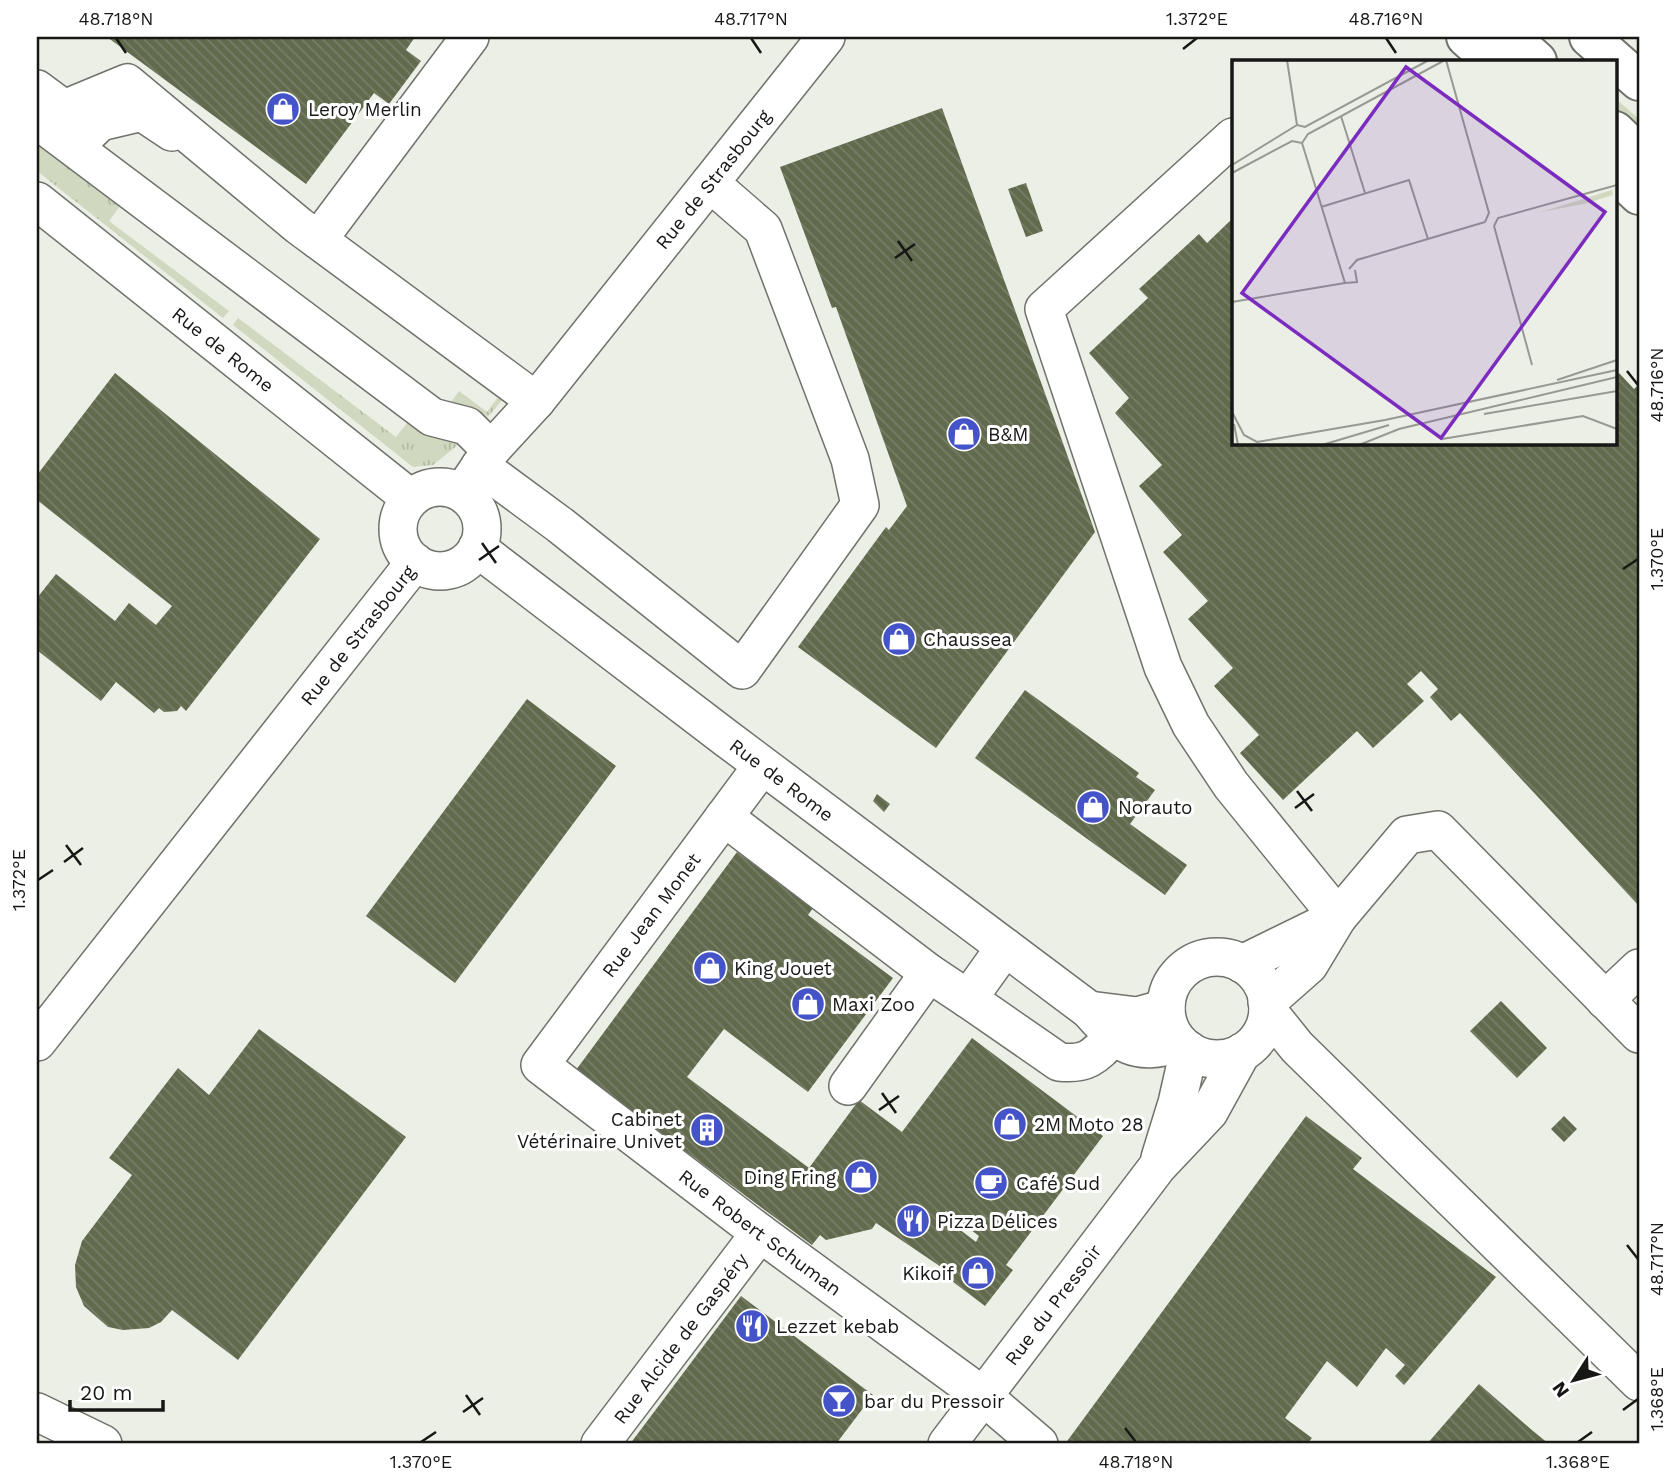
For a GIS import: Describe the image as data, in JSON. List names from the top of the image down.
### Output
{
  "streets": {
    "street": [
      "Rue de Strasbourg",
      "Rue de Rome",
      "Rue Jean Monet",
      "Rue Robert Schuman",
      "Rue du Pressoir",
      "Rue Alcide de Gaspéry"
    ]
  },
  "crossings": [
    ["Rue de Strasbourg", "Rue de Rome"],
    ["Rue de Rome", "Rue Jean Monet"],
    ["Rue de Rome", "Rue du Pressoir"],
    ["Rue Jean Monet", "Rue Robert Schuman"],
    ["Rue Robert Schuman", "Rue du Pressoir"],
    ["Rue Robert Schuman", "Rue Alcide de Gaspéry"]
  ],
  "places": {
    "shop": [
      "Leroy Merlin",
      "B&M",
      "Chaussea",
      "Norauto",
      "King Jouet",
      "Maxi Zoo",
      "2M Moto 28",
      "Ding Fring",
      "Kikoif"
    ],
    "building": ["Cabinet Vétérinaire Univet"],
    "cafe": ["Café Sud"],
    "restaurant": ["Pizza Délices", "Lezzet kebab"],
    "bar": ["bar du Pressoir"]
  },
  "scale_bar": "20 m",
  "north": "bottom left",
  "coordinates": [
    "48.718°N",
    "48.717°N",
    "1.372°E",
    "48.716°N",
    "1.370°E",
    "1.368°E"
  ]
}
